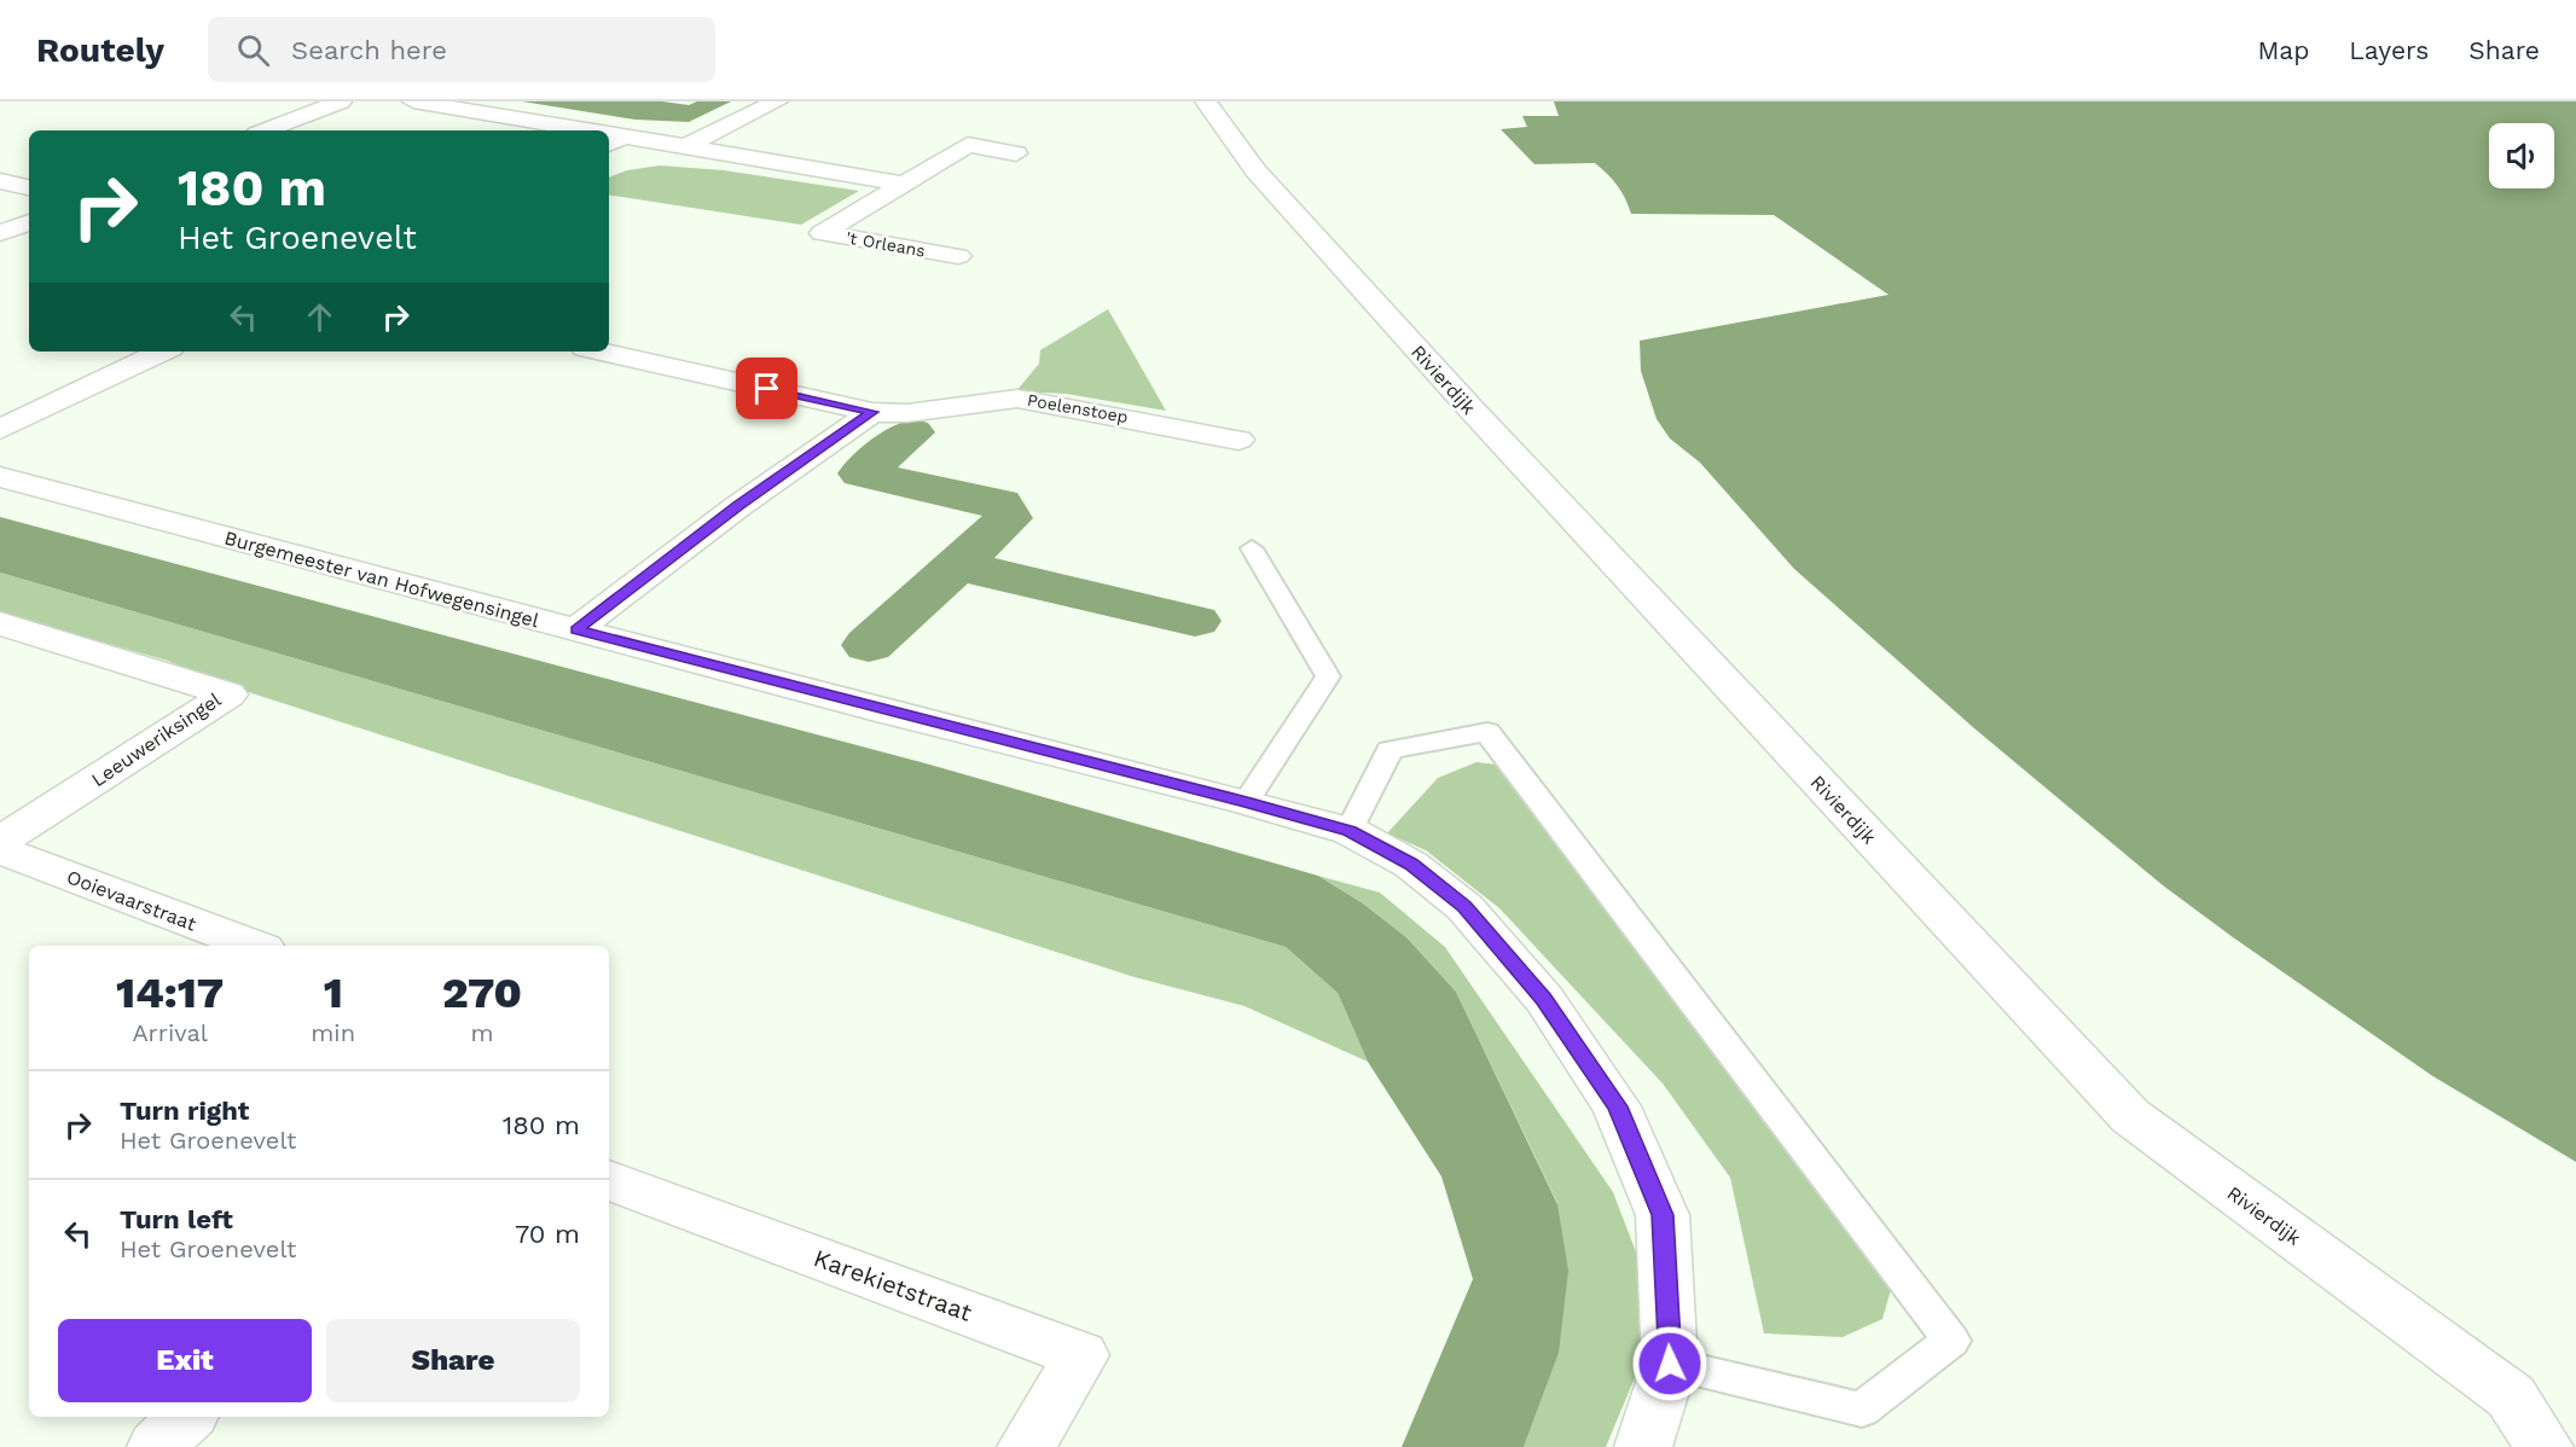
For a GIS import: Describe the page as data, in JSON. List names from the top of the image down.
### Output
{
  "streets": {
    "street": [
      "'t Orleans",
      "Rivierdijk",
      "Poelenstoep",
      "Burgemeester van Hofwegensingel",
      "Leeuweriksingel",
      "Ooievaarstraat",
      "Karekietstraat"
    ]
  },
  "page": {
    "header": "Routely",
    "search": "Search here",
    "nav": ["Map", "Layers", "Share"],
    "turn": ["180 m", "Het Groenevelt"],
    "eta": [
      "14:17",
      "Arrival",
      "1",
      "min",
      "270",
      "m"
    ],
    "list": [
      {
        "name": "Turn right",
        "note": "Het Groenevelt",
        "value": "180 m"
      },
      {
        "name": "Turn left",
        "note": "Het Groenevelt",
        "value": "70 m"
      }
    ],
    "buttons": ["Exit", "Share"]
  }
}
